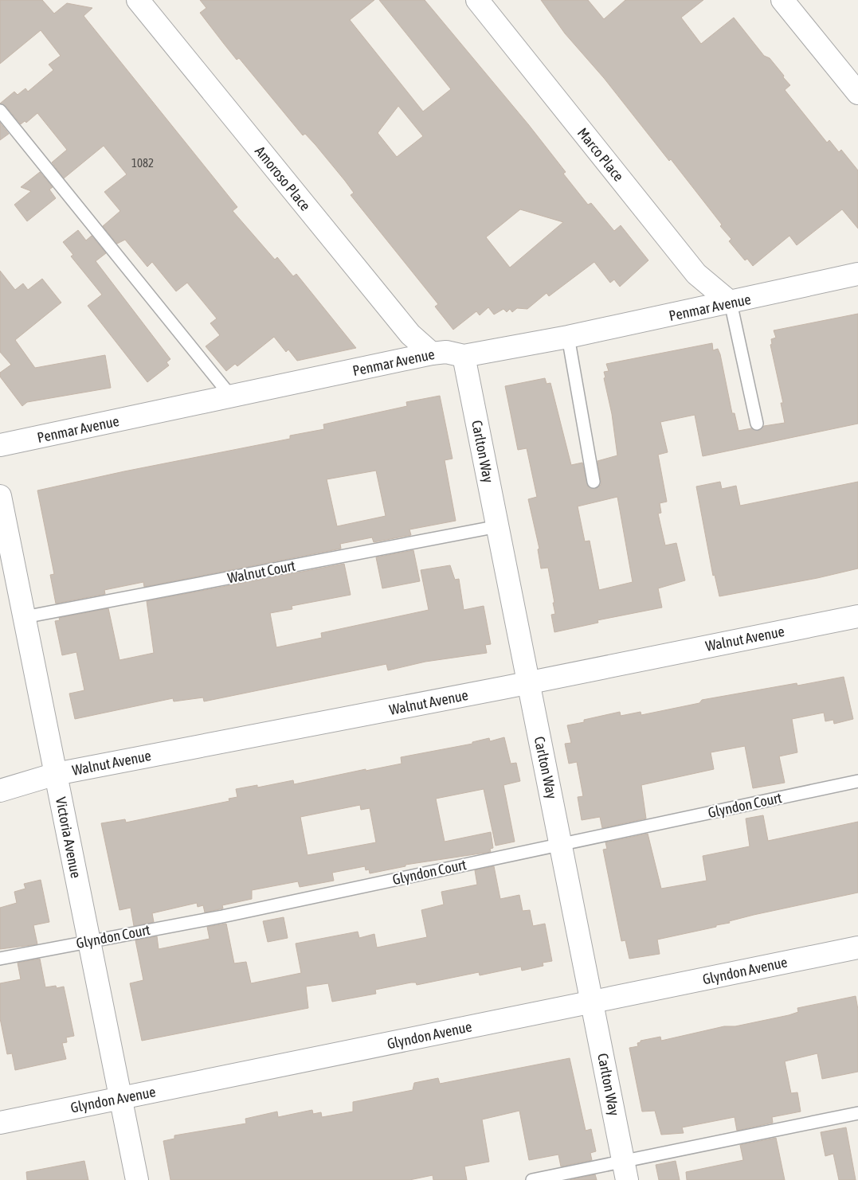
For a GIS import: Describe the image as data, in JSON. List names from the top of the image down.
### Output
{
  "streets": {
    "street": [
      "Marco Place",
      "Amoroso Place",
      "Penmar Avenue",
      "Carlton Way",
      "Walnut Avenue",
      "Victoria Avenue",
      "Glyndon Avenue"
    ],
    "lane": ["Walnut Court", "Glyndon Court"]
  },
  "crossings": [
    ["Marco Place", "Penmar Avenue"],
    ["Amoroso Place", "Penmar Avenue"],
    ["Penmar Avenue", "Carlton Way"],
    ["Carlton Way", "Walnut Court"],
    ["Carlton Way", "Walnut Avenue"],
    ["Carlton Way", "Glyndon Court"],
    ["Carlton Way", "Glyndon Avenue"],
    ["Walnut Court", "Victoria Avenue"],
    ["Walnut Avenue", "Victoria Avenue"],
    ["Glyndon Court", "Victoria Avenue"],
    ["Victoria Avenue", "Glyndon Avenue"]
  ],
  "house_numbers": ["1082"]
}
